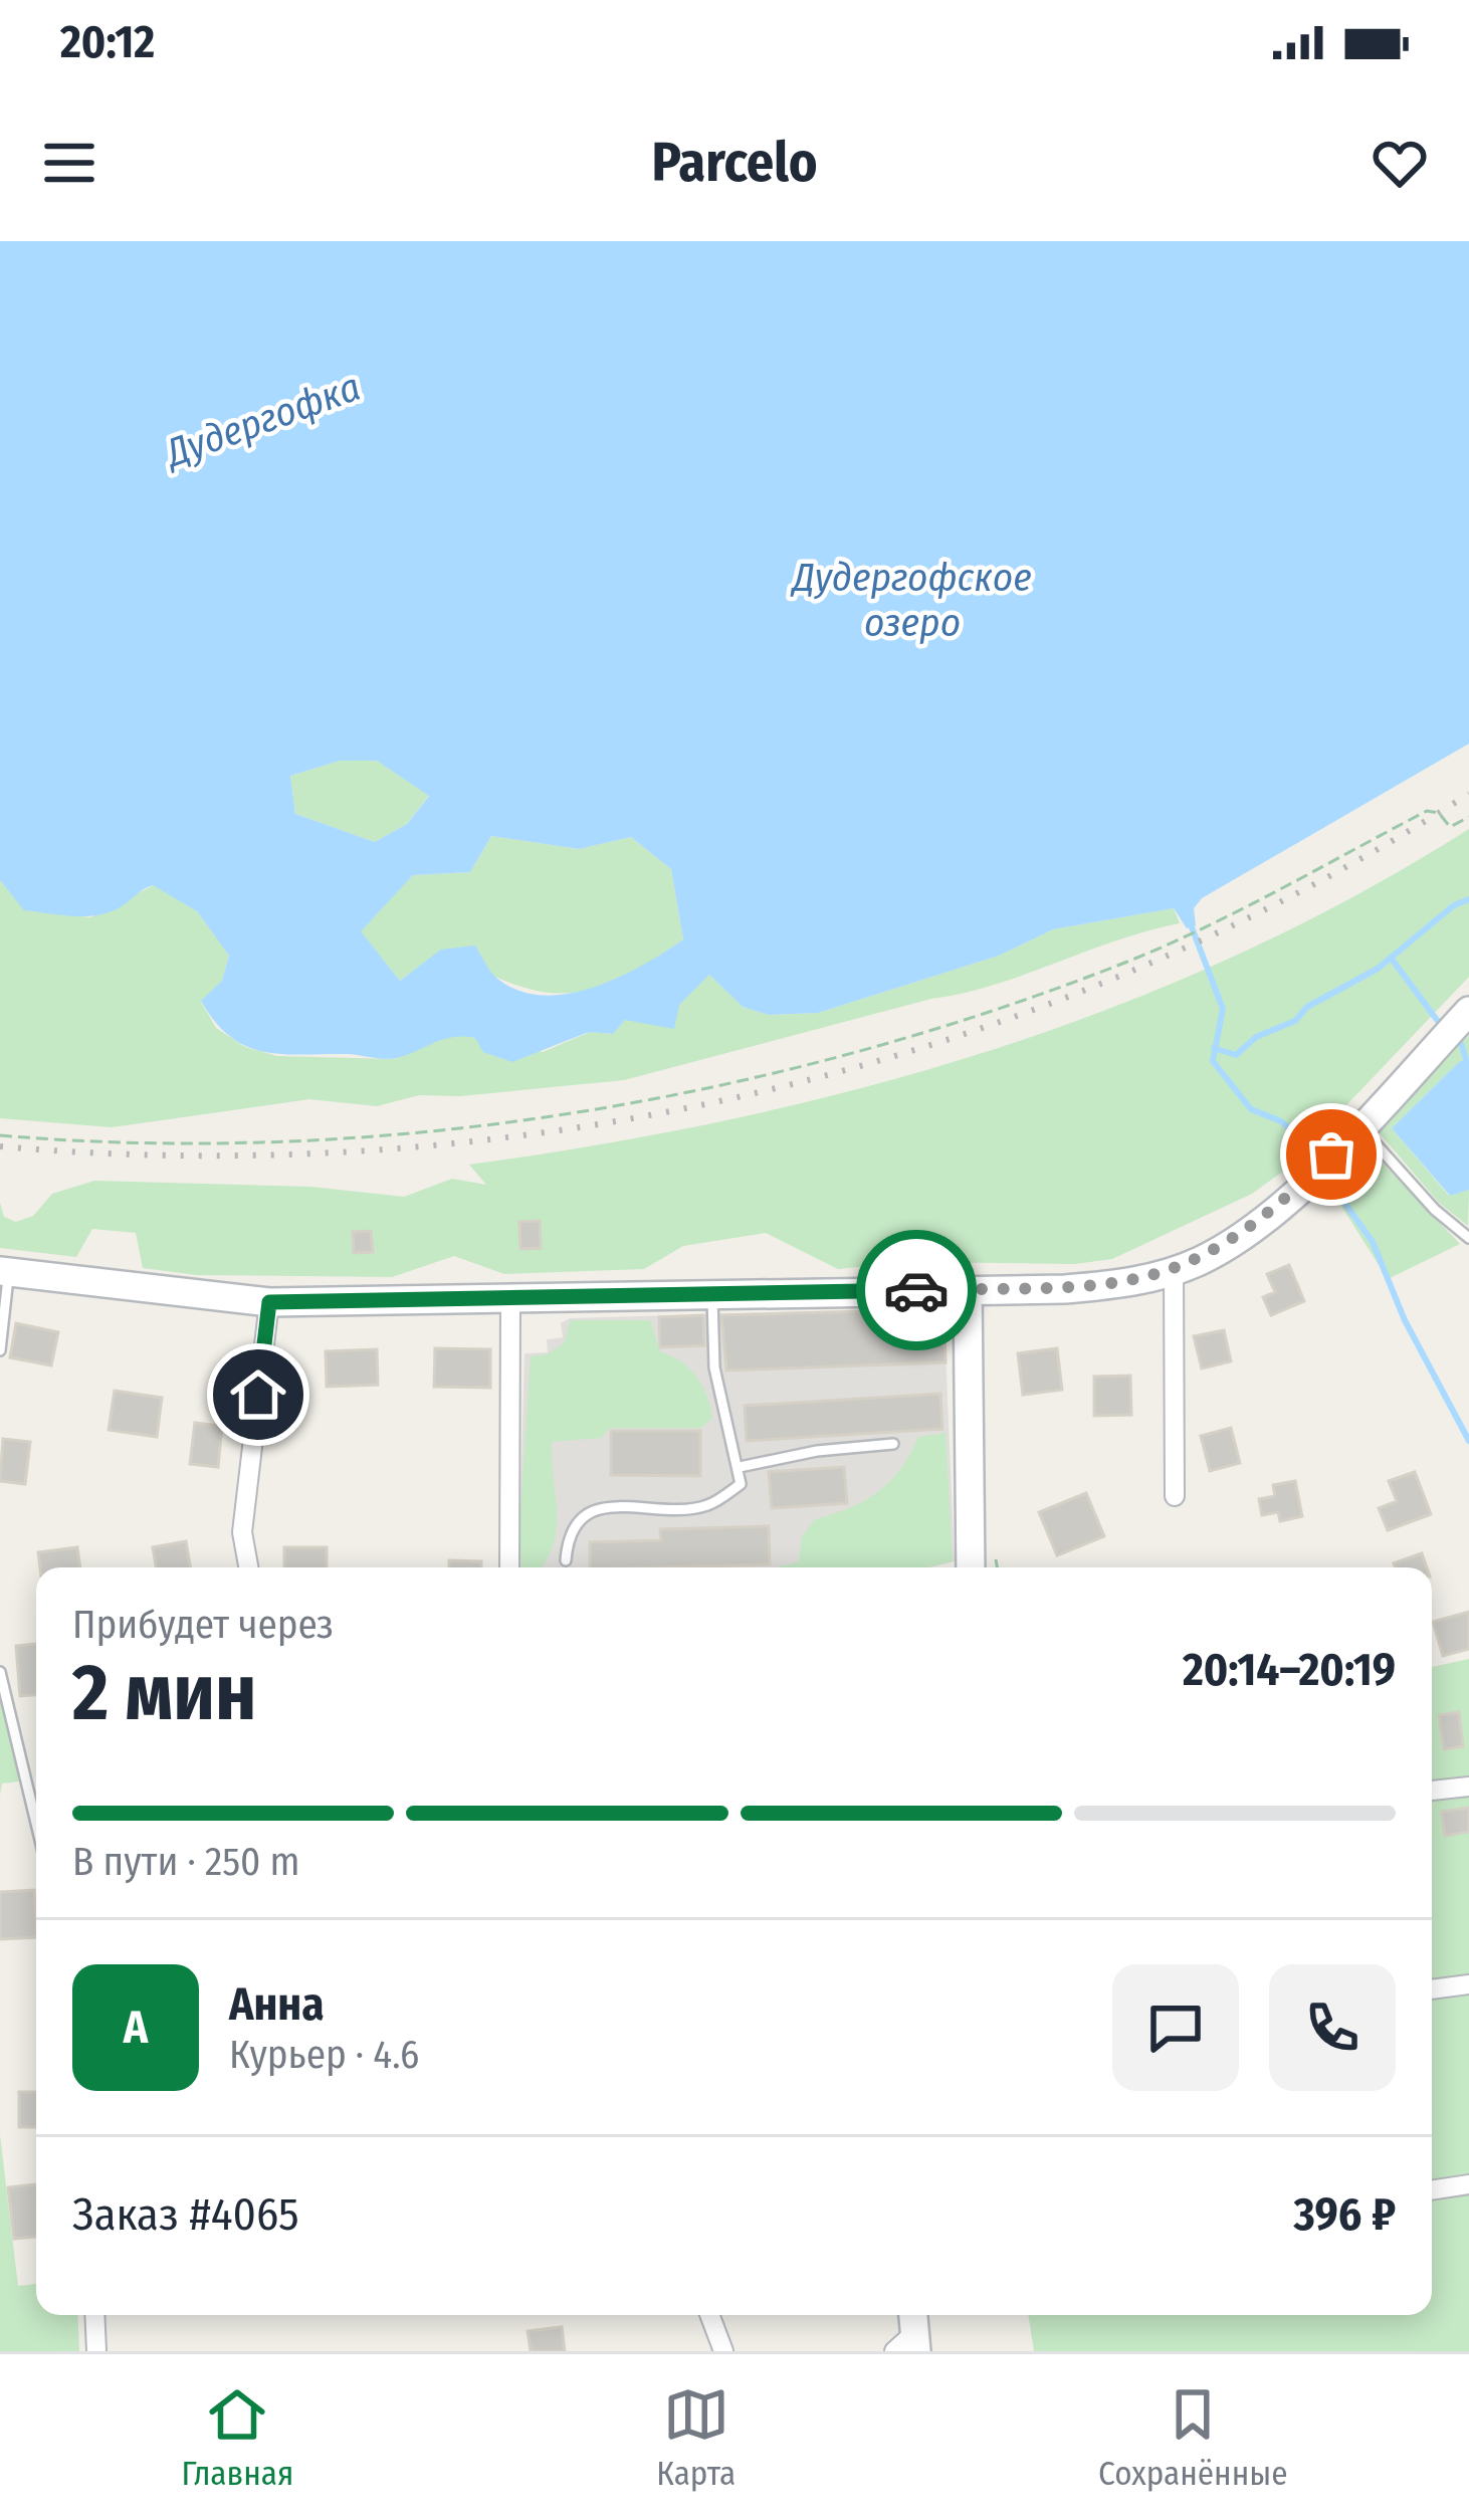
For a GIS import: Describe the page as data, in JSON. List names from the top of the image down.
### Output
{
  "water": ["Дудергофка", "Дудергофское озеро"],
  "page": {
    "status": "20:12",
    "header": "Parcelo",
    "heading": ["2 мин", "Прибудет через", "20:14–20:19"],
    "panel": [
      "Анна",
      "Курьер · 4.6",
      "Заказ #4065",
      "396 ₽"
    ],
    "bar": "В пути · 250 m",
    "round": "А",
    "tabs": ["Главная", "Карта", "Сохранённые"]
  }
}
